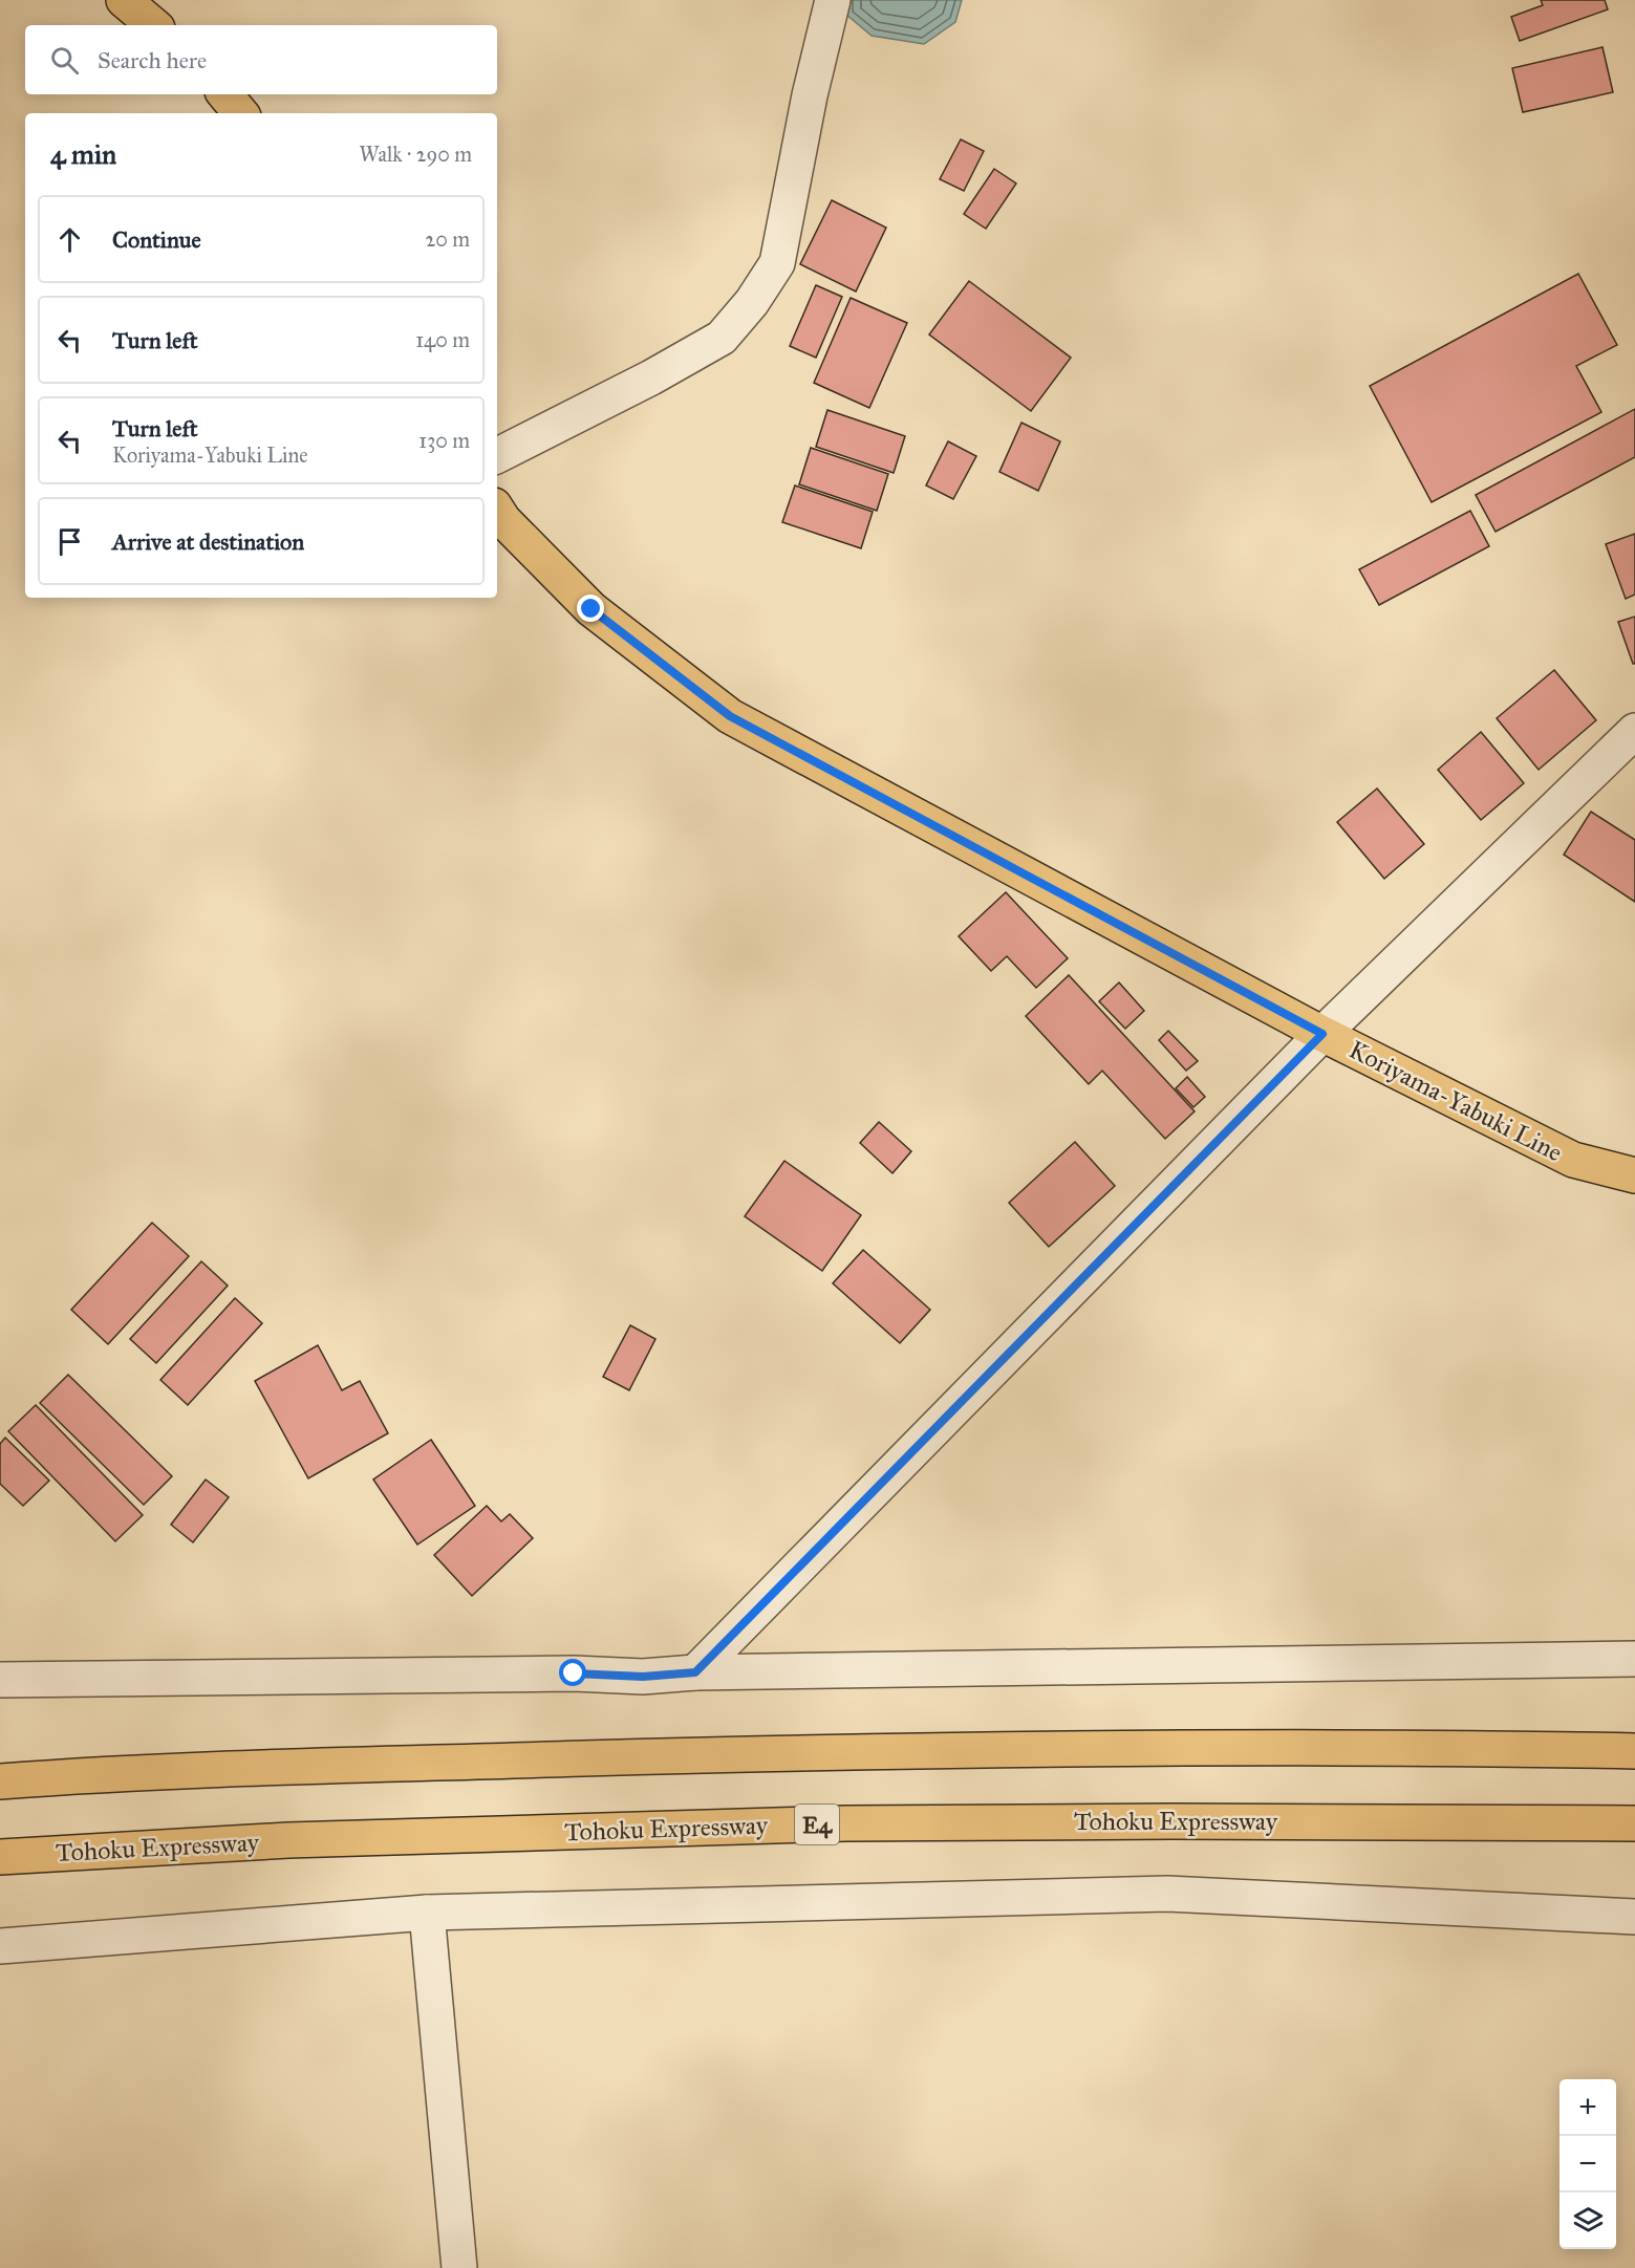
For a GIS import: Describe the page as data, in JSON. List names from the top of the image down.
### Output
{
  "streets": {
    "main road": ["Koriyama-Yabuki Line", "Tohoku Expressway", "E4"]
  },
  "page": {
    "search": "Search here",
    "heading": ["4 min", "Walk · 290 m"],
    "list": [
      ["Continue", "20 m"],
      ["Turn left", "140 m"],
      ["Turn left", "Koriyama-Yabuki Line", "130 m"],
      "Arrive at destination"
    ],
    "map_buttons": ["+", "−"]
  }
}
